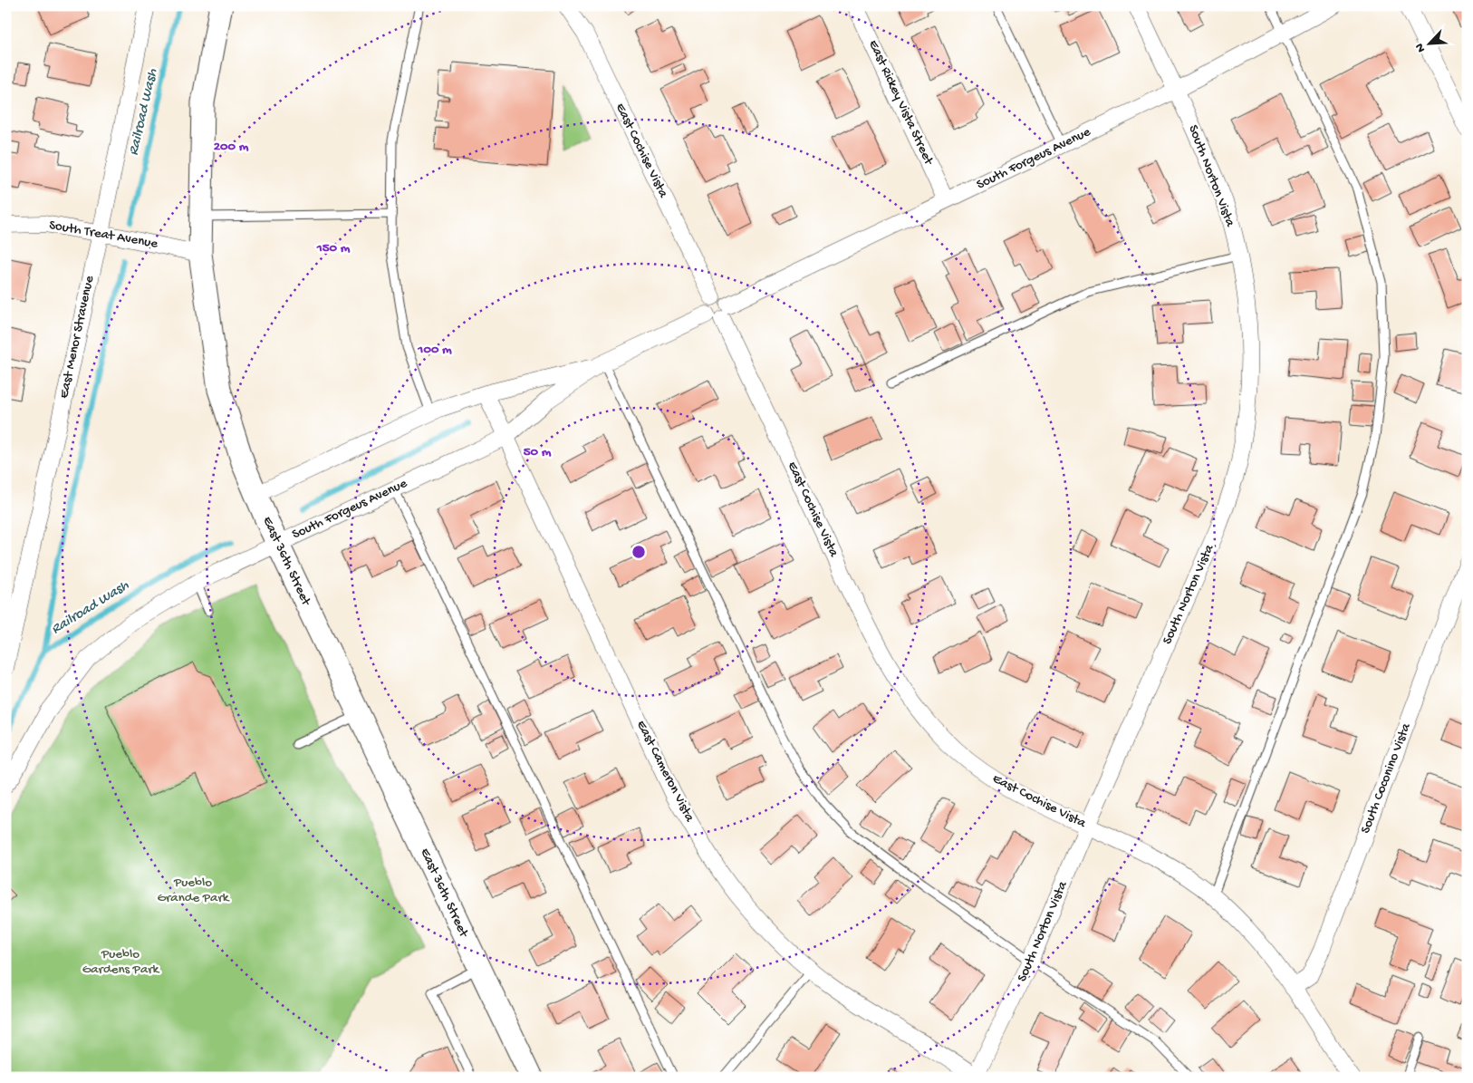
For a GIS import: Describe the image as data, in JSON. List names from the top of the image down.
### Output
{
  "streets": {
    "main road": ["East 36th Street"],
    "street": [
      "East Rickey Vista Street",
      "East Cochise Vista",
      "South Forgeus Avenue",
      "South Norton Vista",
      "South Treat Avenue",
      "East Menor Stravenue",
      "East Cameron Vista",
      "South Coconino Vista"
    ]
  },
  "crossings": [
    ["East Rickey Vista Street", "South Forgeus Avenue"],
    ["East Cochise Vista", "South Forgeus Avenue"],
    ["East Cochise Vista", "South Norton Vista"],
    ["East Cochise Vista", "South Coconino Vista"],
    ["South Forgeus Avenue", "South Norton Vista"],
    ["South Forgeus Avenue", "East 36th Street"],
    ["South Forgeus Avenue", "East Cameron Vista"],
    ["South Norton Vista", "East Cameron Vista"],
    ["South Treat Avenue", "East Menor Stravenue"],
    ["South Treat Avenue", "East 36th Street"]
  ],
  "water": ["Railroad Wash"],
  "parks": ["Pueblo Grande Park", "Pueblo Gardens Park"],
  "north": "bottom left",
  "rings": [
    "200 m",
    "150 m",
    "100 m",
    "50 m"
  ]
}
